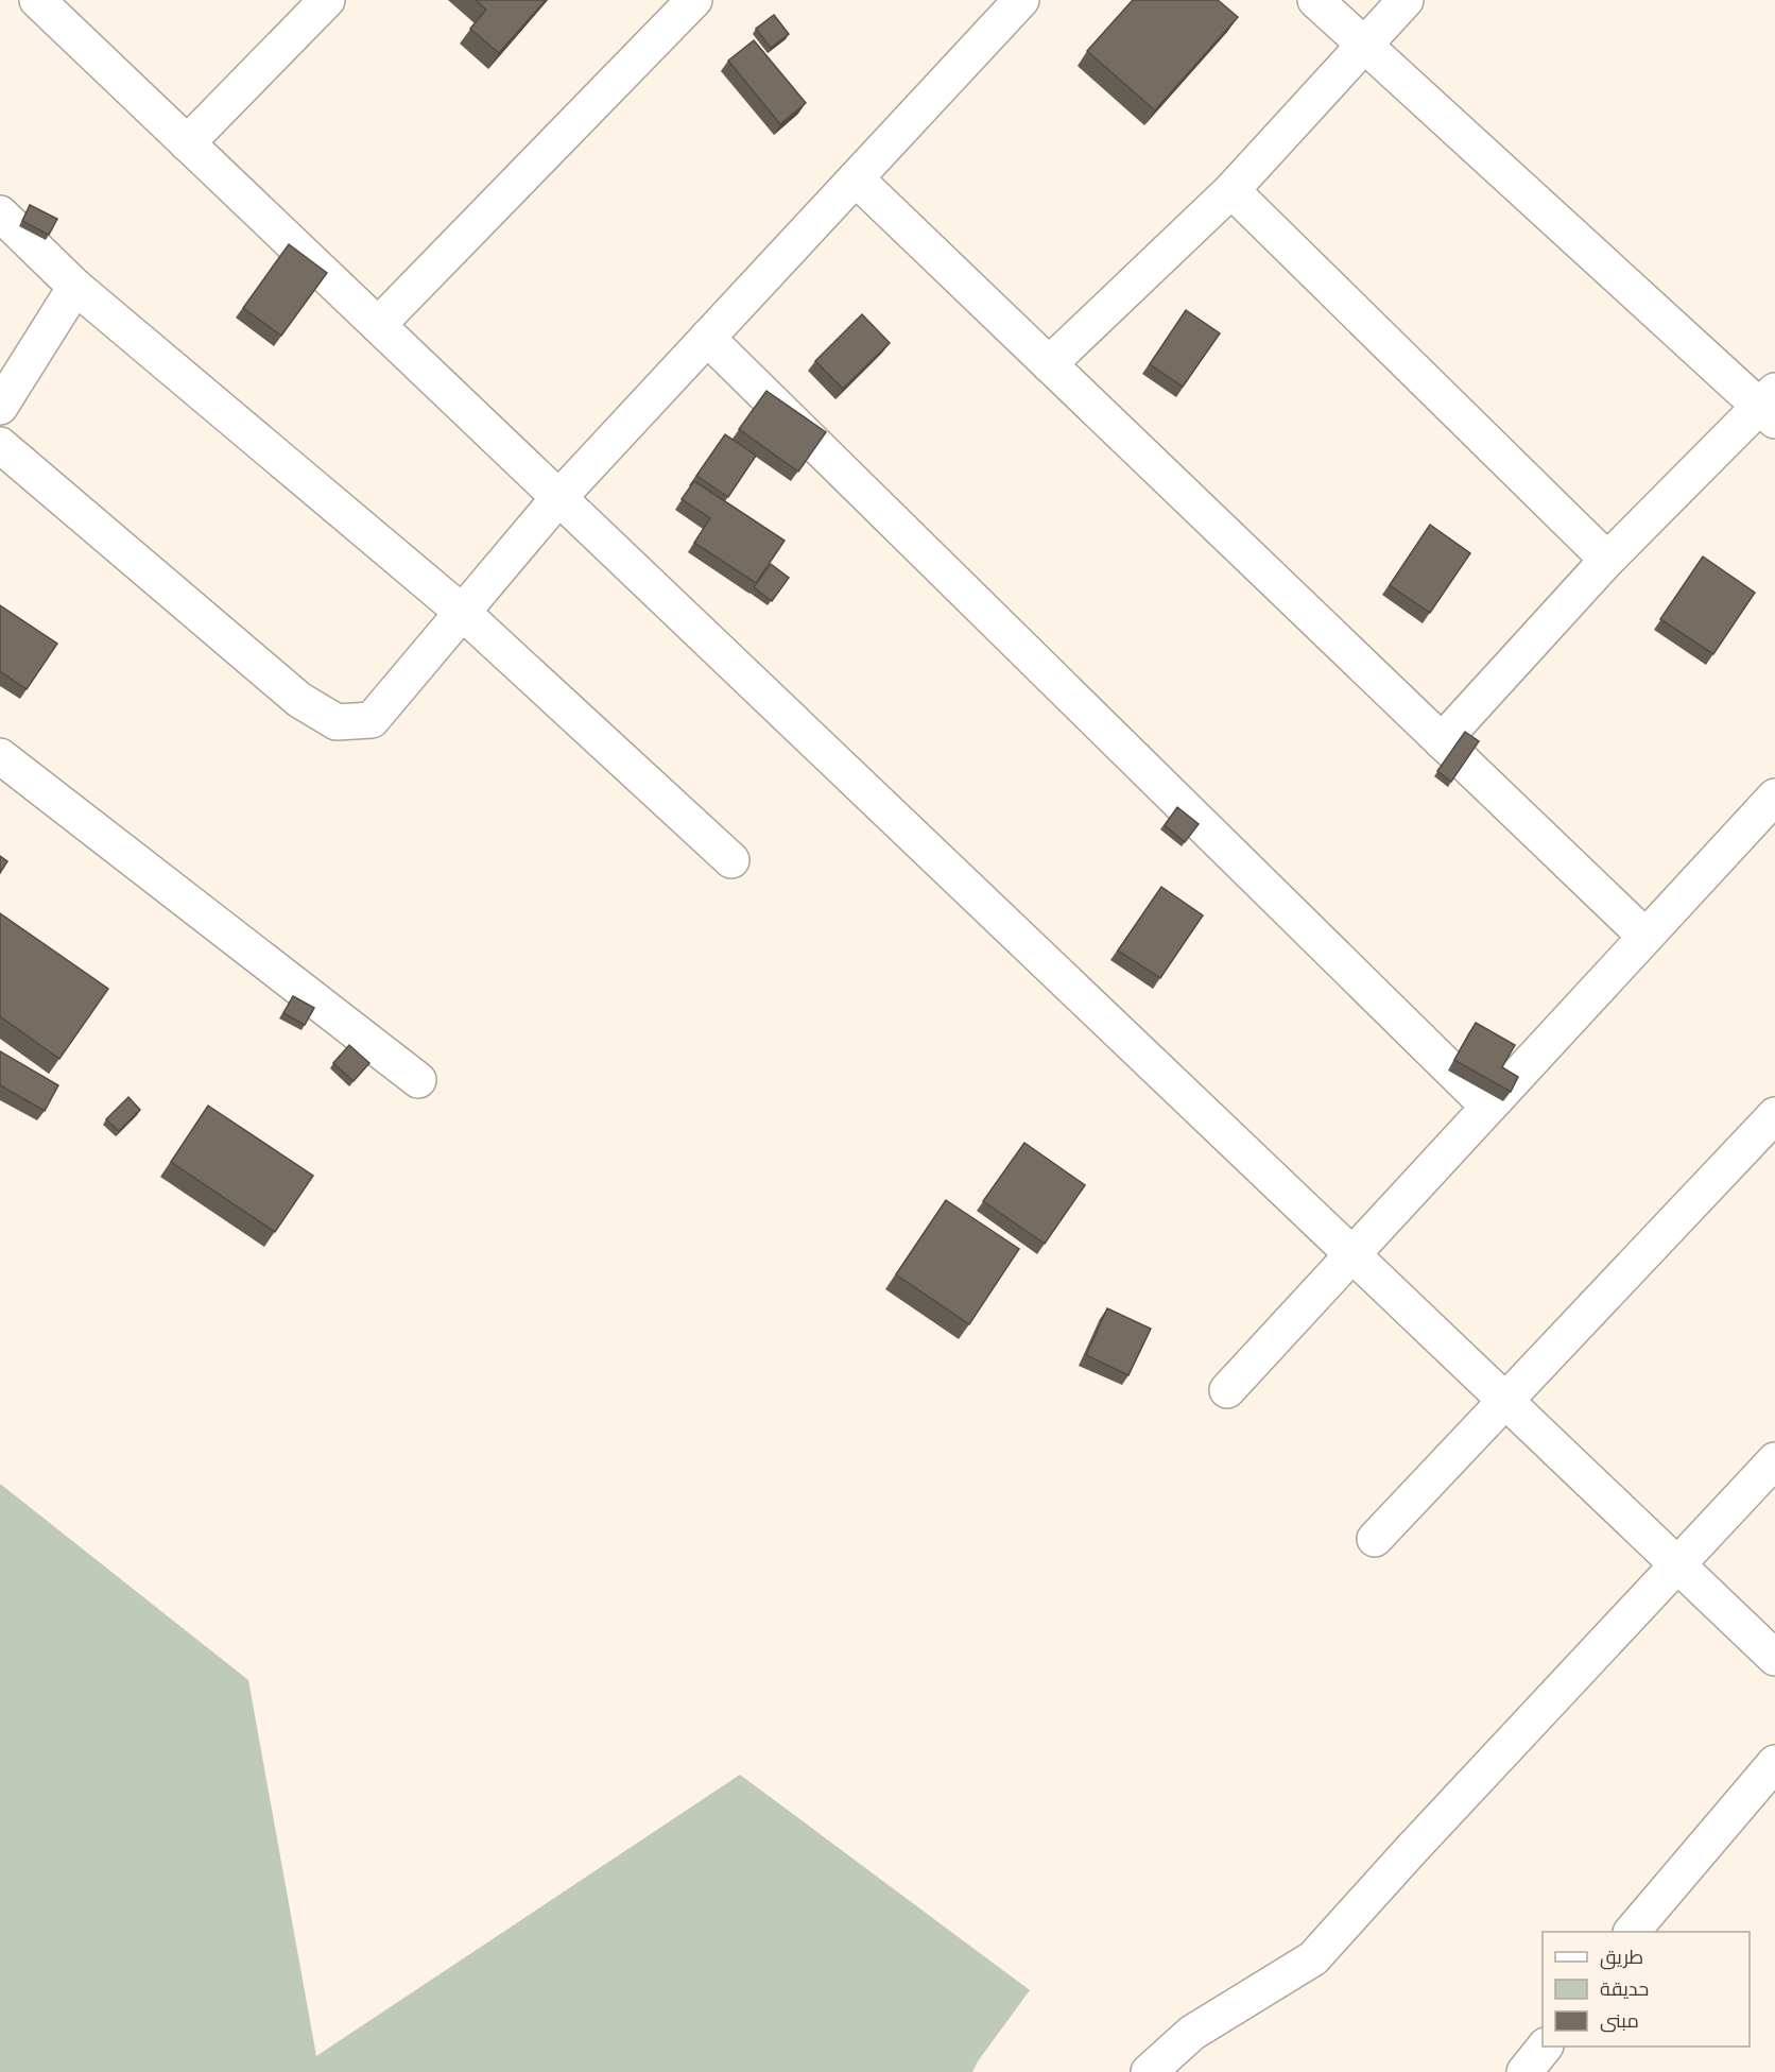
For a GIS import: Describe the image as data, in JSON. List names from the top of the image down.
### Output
{
  "legend": ["طريق", "حديقة", "مبنى"]
}
